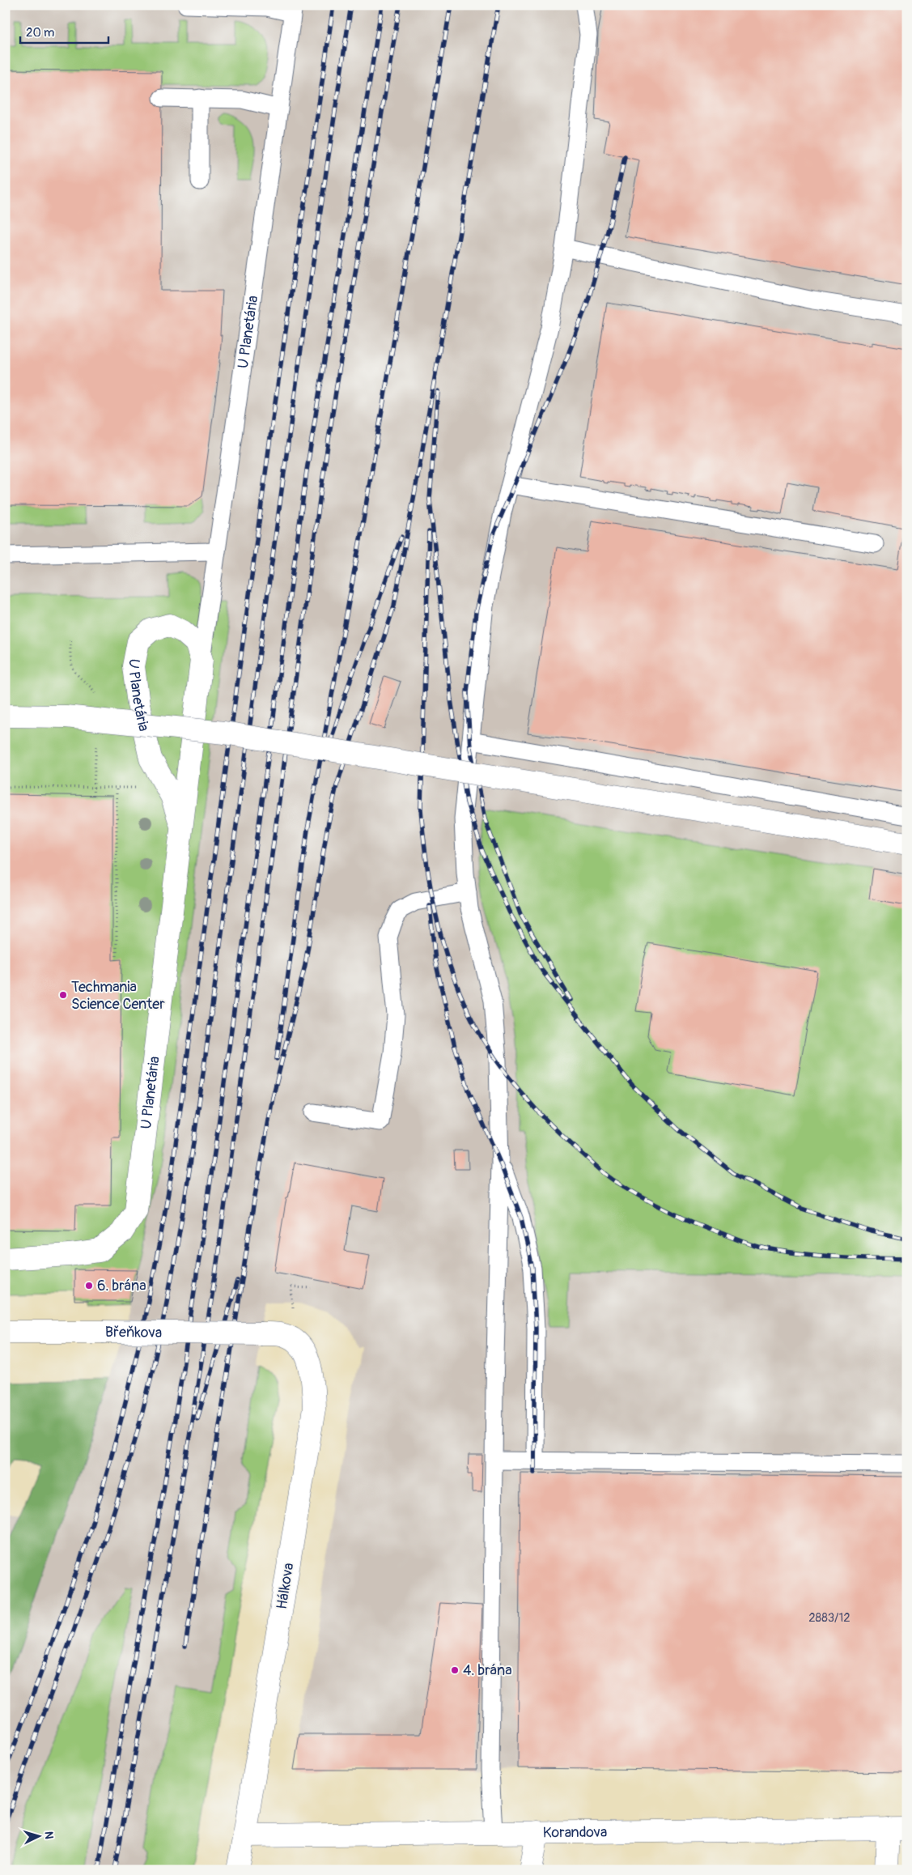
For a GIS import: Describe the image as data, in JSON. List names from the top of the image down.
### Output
{
  "streets": {
    "street": [
      "U Planetária",
      "Břeňkova",
      "Hálkova",
      "Korandova"
    ]
  },
  "crossings": [
    ["Břeňkova", "Hálkova"],
    ["Hálkova", "Korandova"]
  ],
  "places": ["Techmania Science Center", "6. brána", "4. brána"],
  "house_numbers": ["2883/12"],
  "scale_bar": "20 m",
  "north": "right"
}
